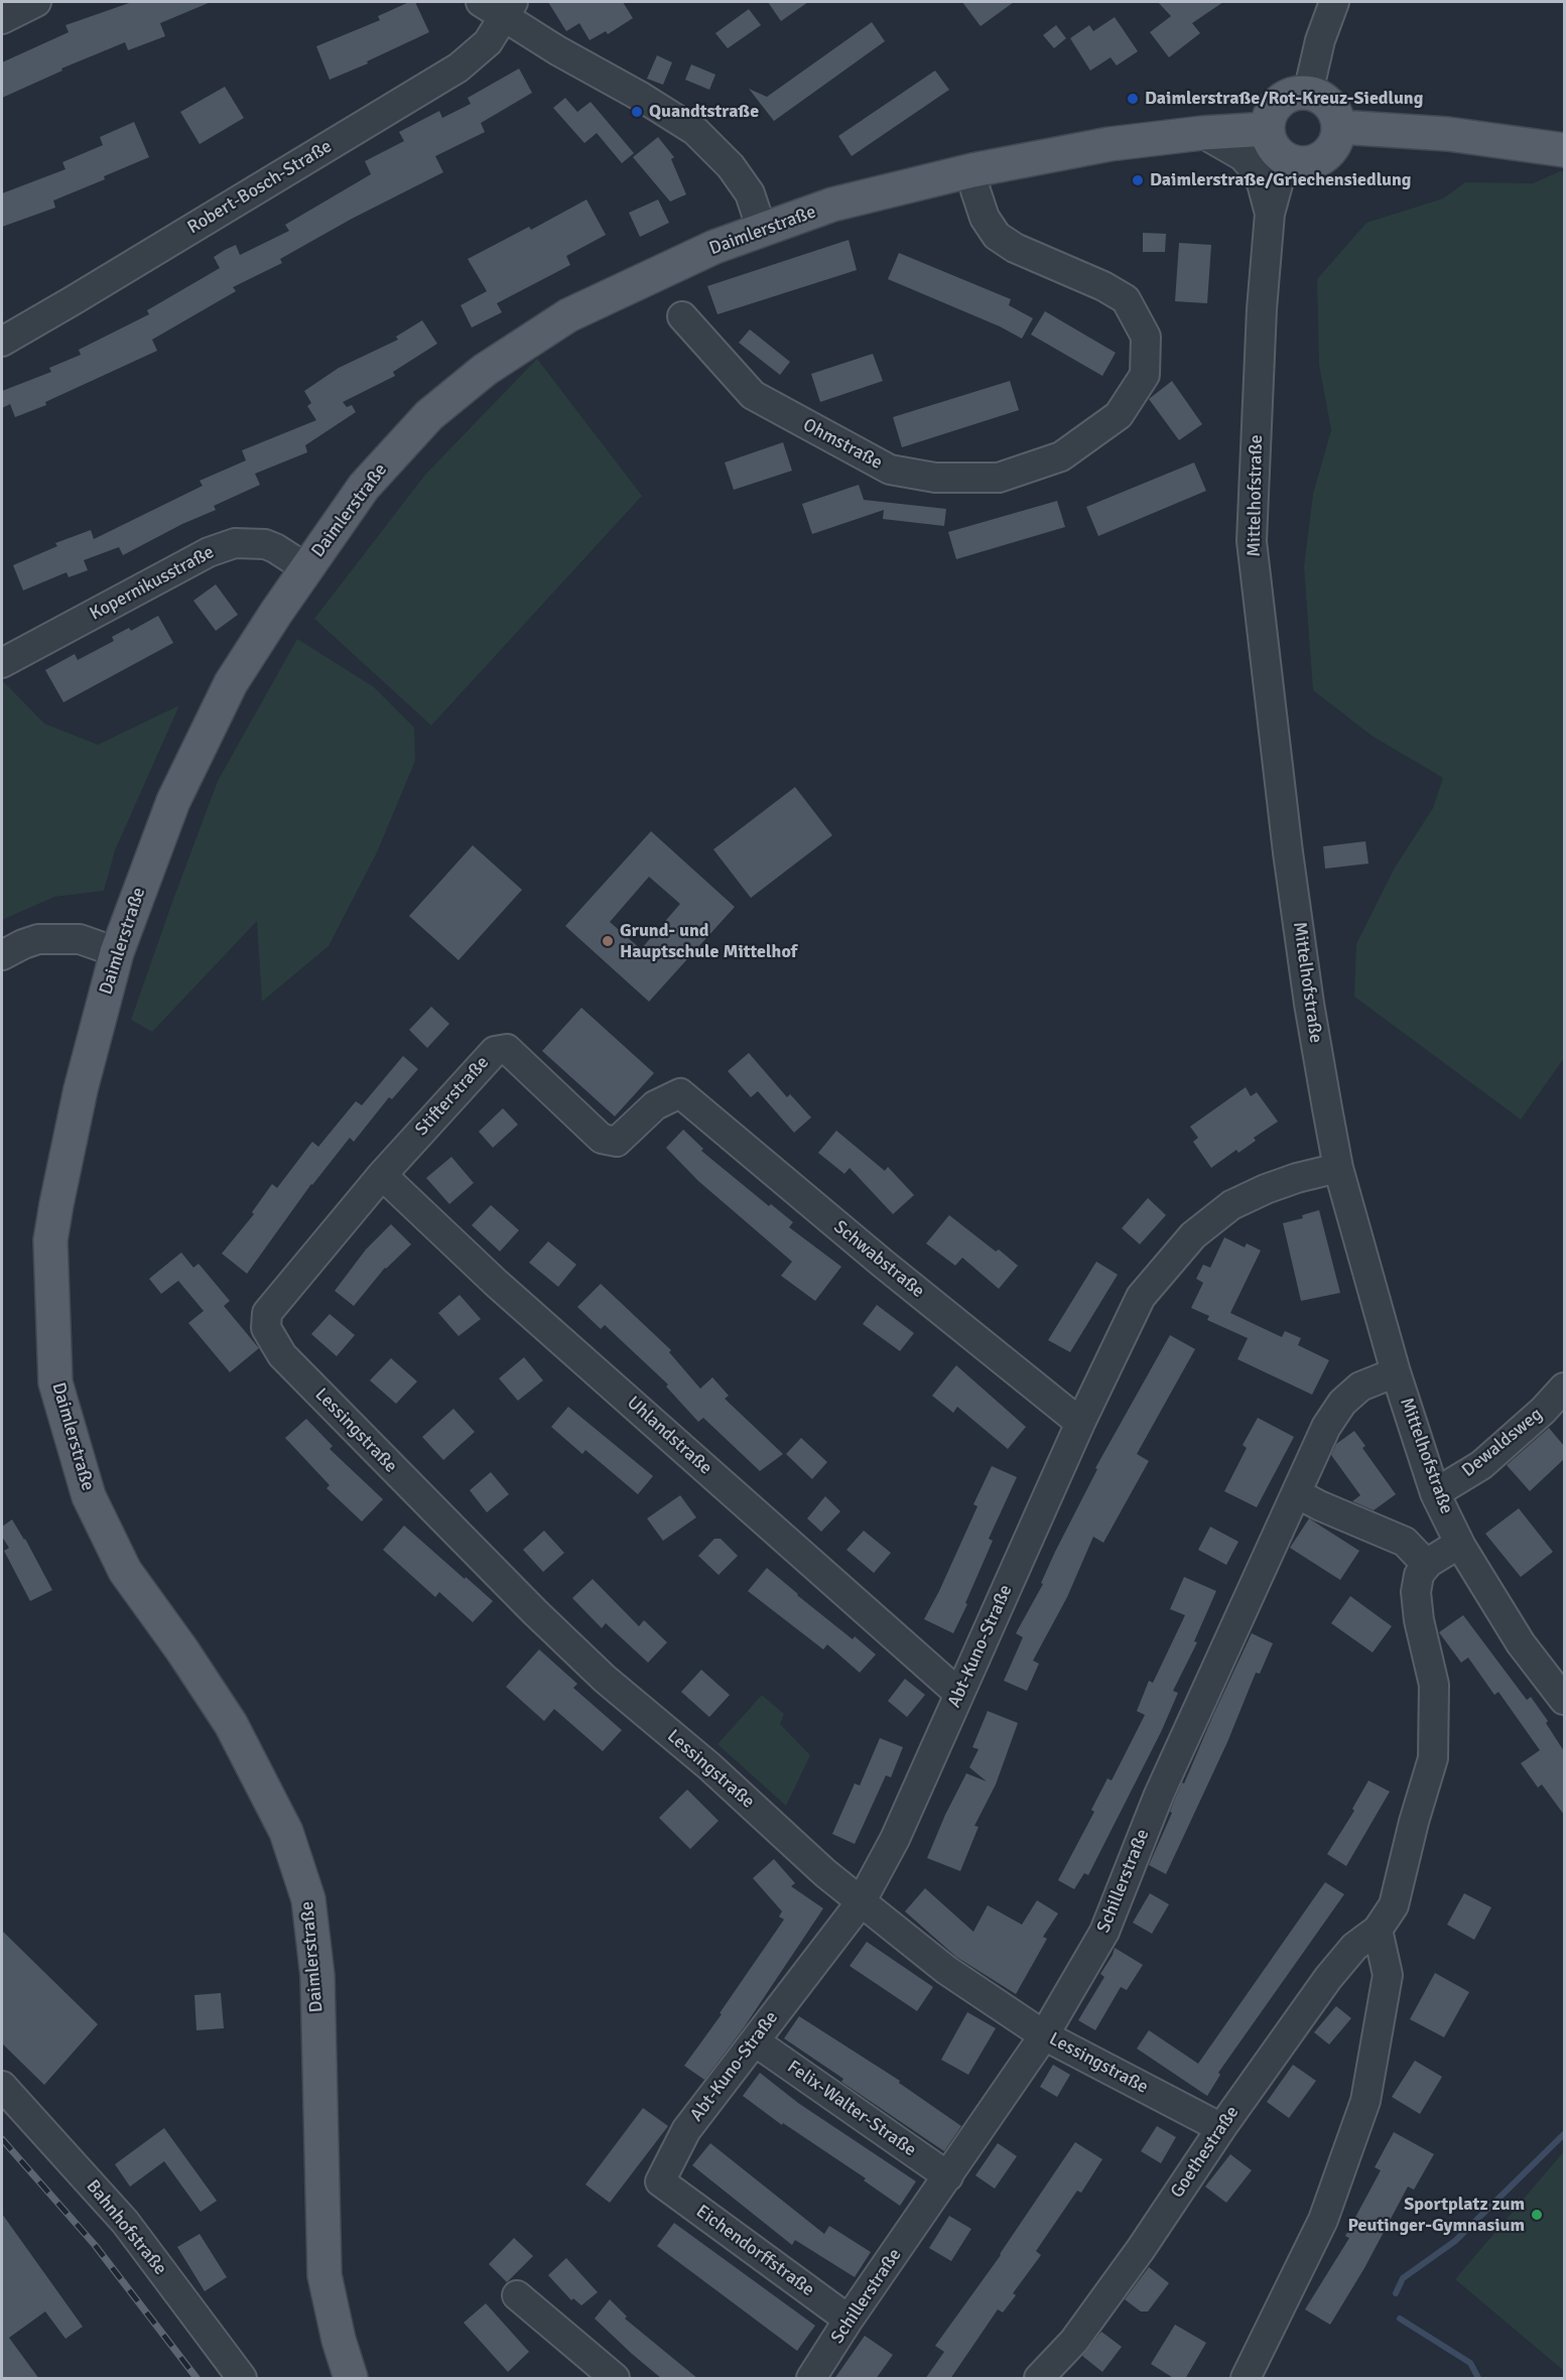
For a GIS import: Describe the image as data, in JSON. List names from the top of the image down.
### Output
{
  "streets": {
    "main road": ["Daimlerstraße"],
    "street": [
      "Robert-Bosch-Straße",
      "Ohmstraße",
      "Mittelhofstraße",
      "Kopernikusstraße",
      "Stifterstraße",
      "Schwabstraße",
      "Lessingstraße",
      "Uhlandstraße",
      "Dewaldsweg",
      "Abt-Kuno-Straße",
      "Schillerstraße",
      "Felix-Walter-Straße",
      "Goethestraße",
      "Bahnhofstraße",
      "Eichendorffstraße"
    ]
  },
  "crossings": [
    ["Daimlerstraße", "Ohmstraße"],
    ["Daimlerstraße", "Mittelhofstraße"],
    ["Daimlerstraße", "Kopernikusstraße"],
    ["Mittelhofstraße", "Dewaldsweg"],
    ["Mittelhofstraße", "Abt-Kuno-Straße"],
    ["Mittelhofstraße", "Schillerstraße"],
    ["Stifterstraße", "Schwabstraße"],
    ["Stifterstraße", "Lessingstraße"],
    ["Stifterstraße", "Uhlandstraße"],
    ["Schwabstraße", "Abt-Kuno-Straße"],
    ["Lessingstraße", "Abt-Kuno-Straße"],
    ["Lessingstraße", "Schillerstraße"],
    ["Lessingstraße", "Goethestraße"],
    ["Uhlandstraße", "Abt-Kuno-Straße"],
    ["Abt-Kuno-Straße", "Felix-Walter-Straße"],
    ["Abt-Kuno-Straße", "Eichendorffstraße"],
    ["Schillerstraße", "Felix-Walter-Straße"],
    ["Schillerstraße", "Eichendorffstraße"]
  ],
  "places": [
    "Daimlerstraße/Rot-Kreuz-Siedlung",
    "Quandtstraße",
    "Daimlerstraße/Griechensiedlung",
    "Grund- und Hauptschule Mittelhof",
    "Sportplatz zum Peutinger-Gymnasium"
  ]
}
